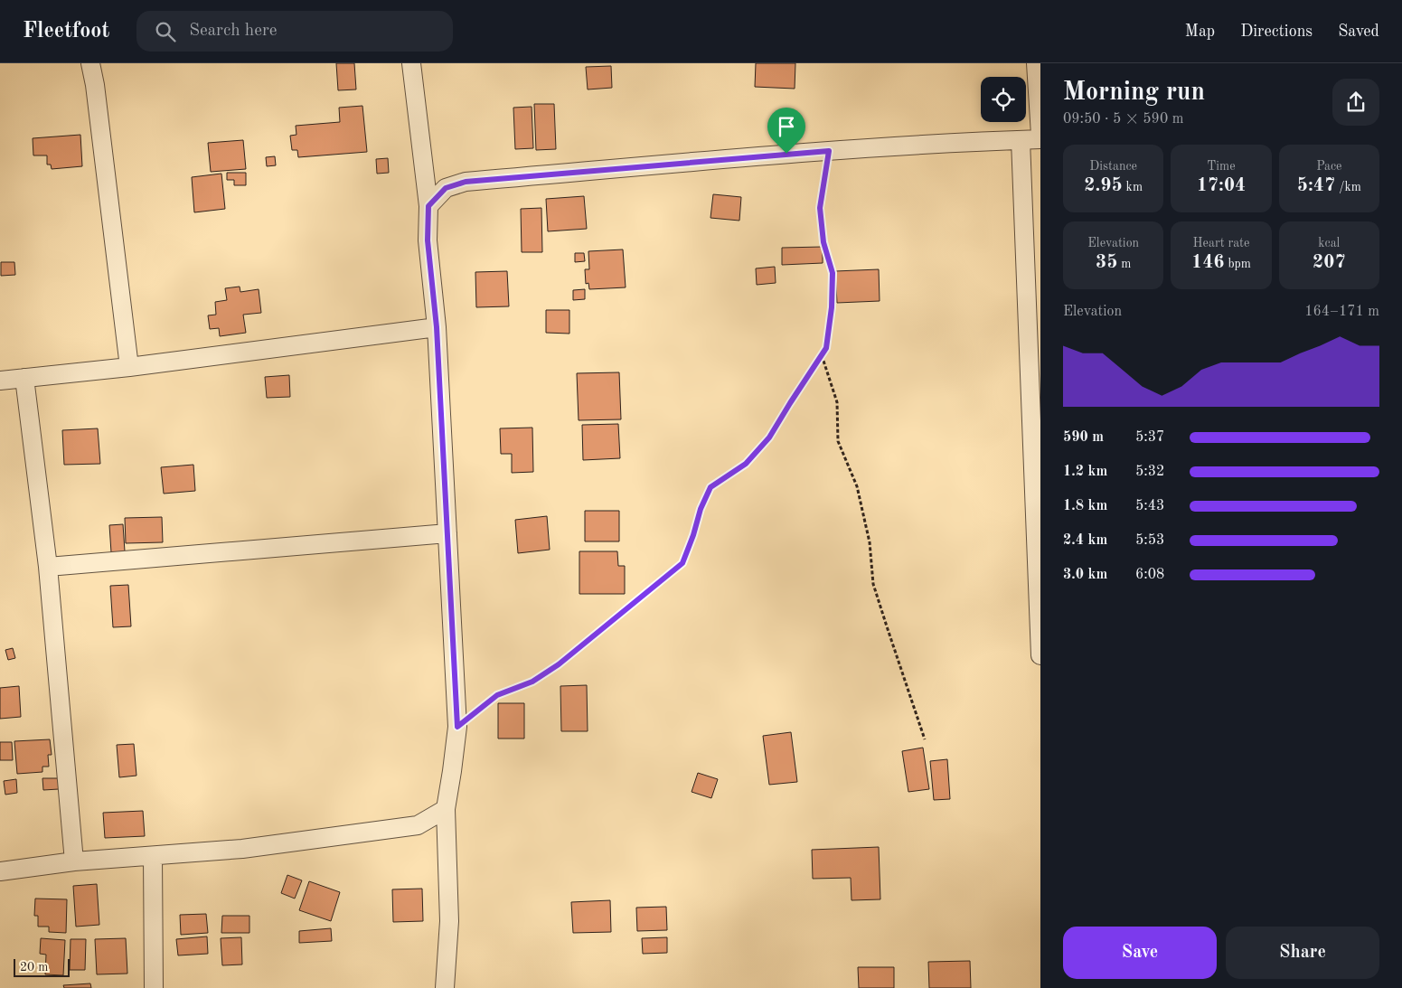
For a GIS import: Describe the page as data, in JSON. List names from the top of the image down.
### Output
{
  "scale_bar": "20 m",
  "page": {
    "header": "Fleetfoot",
    "search": "Search here",
    "nav": ["Map", "Directions", "Saved"],
    "heading": ["Morning run", "09:50 · 5 × 590 m"],
    "stats": [
      ["Distance", "2.95 km"],
      ["Time", "17:04"],
      ["Pace", "5:47 /km"],
      ["Elevation", "35 m"],
      ["Heart rate", "146 bpm"],
      ["kcal", "207"]
    ],
    "chart": ["Elevation", "164–171 m"],
    "list": [
      {
        "name": "590 m",
        "note": "5:37"
      },
      {
        "name": "1.2 km",
        "note": "5:32"
      },
      {
        "name": "1.8 km",
        "note": "5:43"
      },
      {
        "name": "2.4 km",
        "note": "5:53"
      },
      {
        "name": "3.0 km",
        "note": "6:08"
      }
    ],
    "buttons": ["Save", "Share"],
    "scale": "20 m"
  }
}
